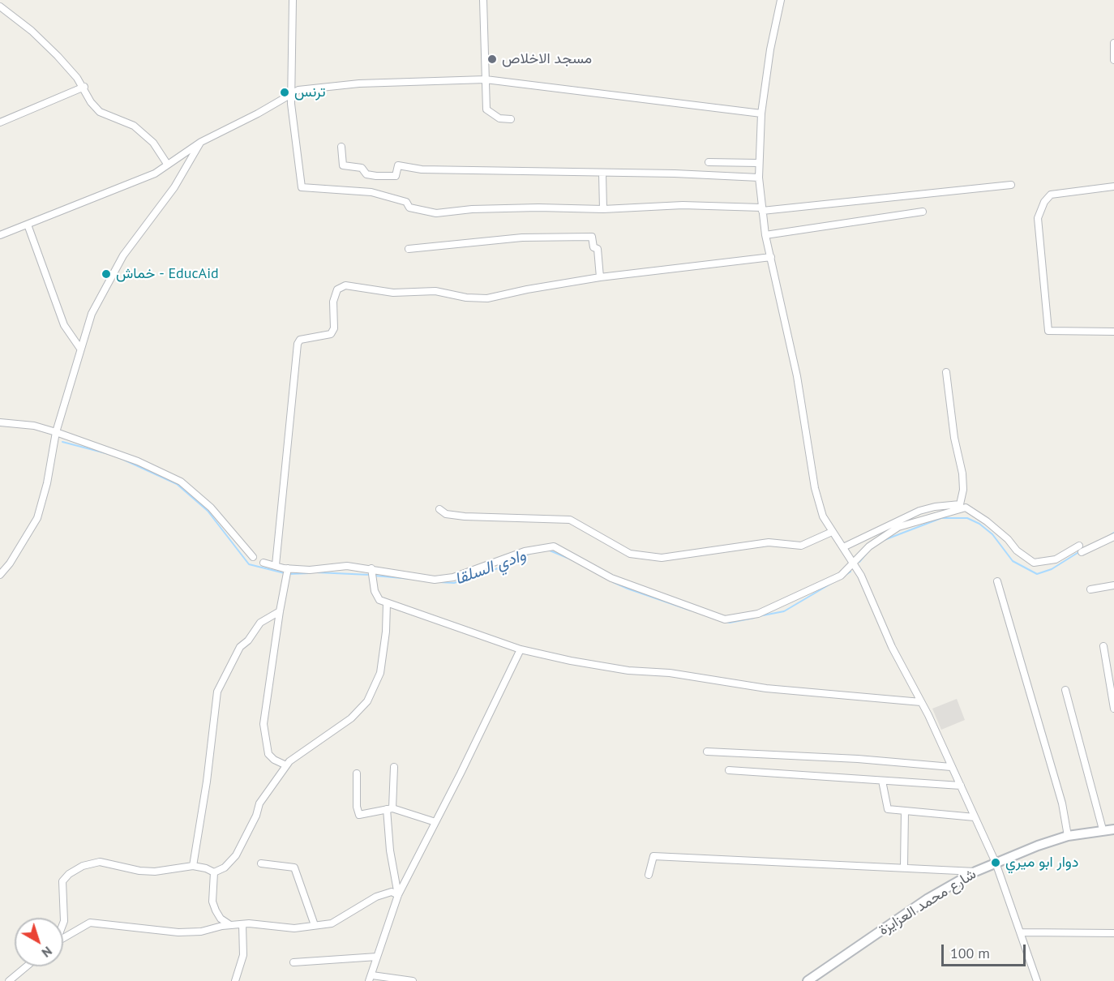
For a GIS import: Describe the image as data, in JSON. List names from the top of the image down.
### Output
{
  "streets": {
    "main road": ["شارع محمد العزايزة"]
  },
  "water": ["وادي السلقا"],
  "places": [
    "مسجد الاخلاص",
    "ترنس",
    "خماش - EducAid",
    "دوار ابو ميري"
  ],
  "scale_bar": "100 m",
  "north": "bottom right"
}
